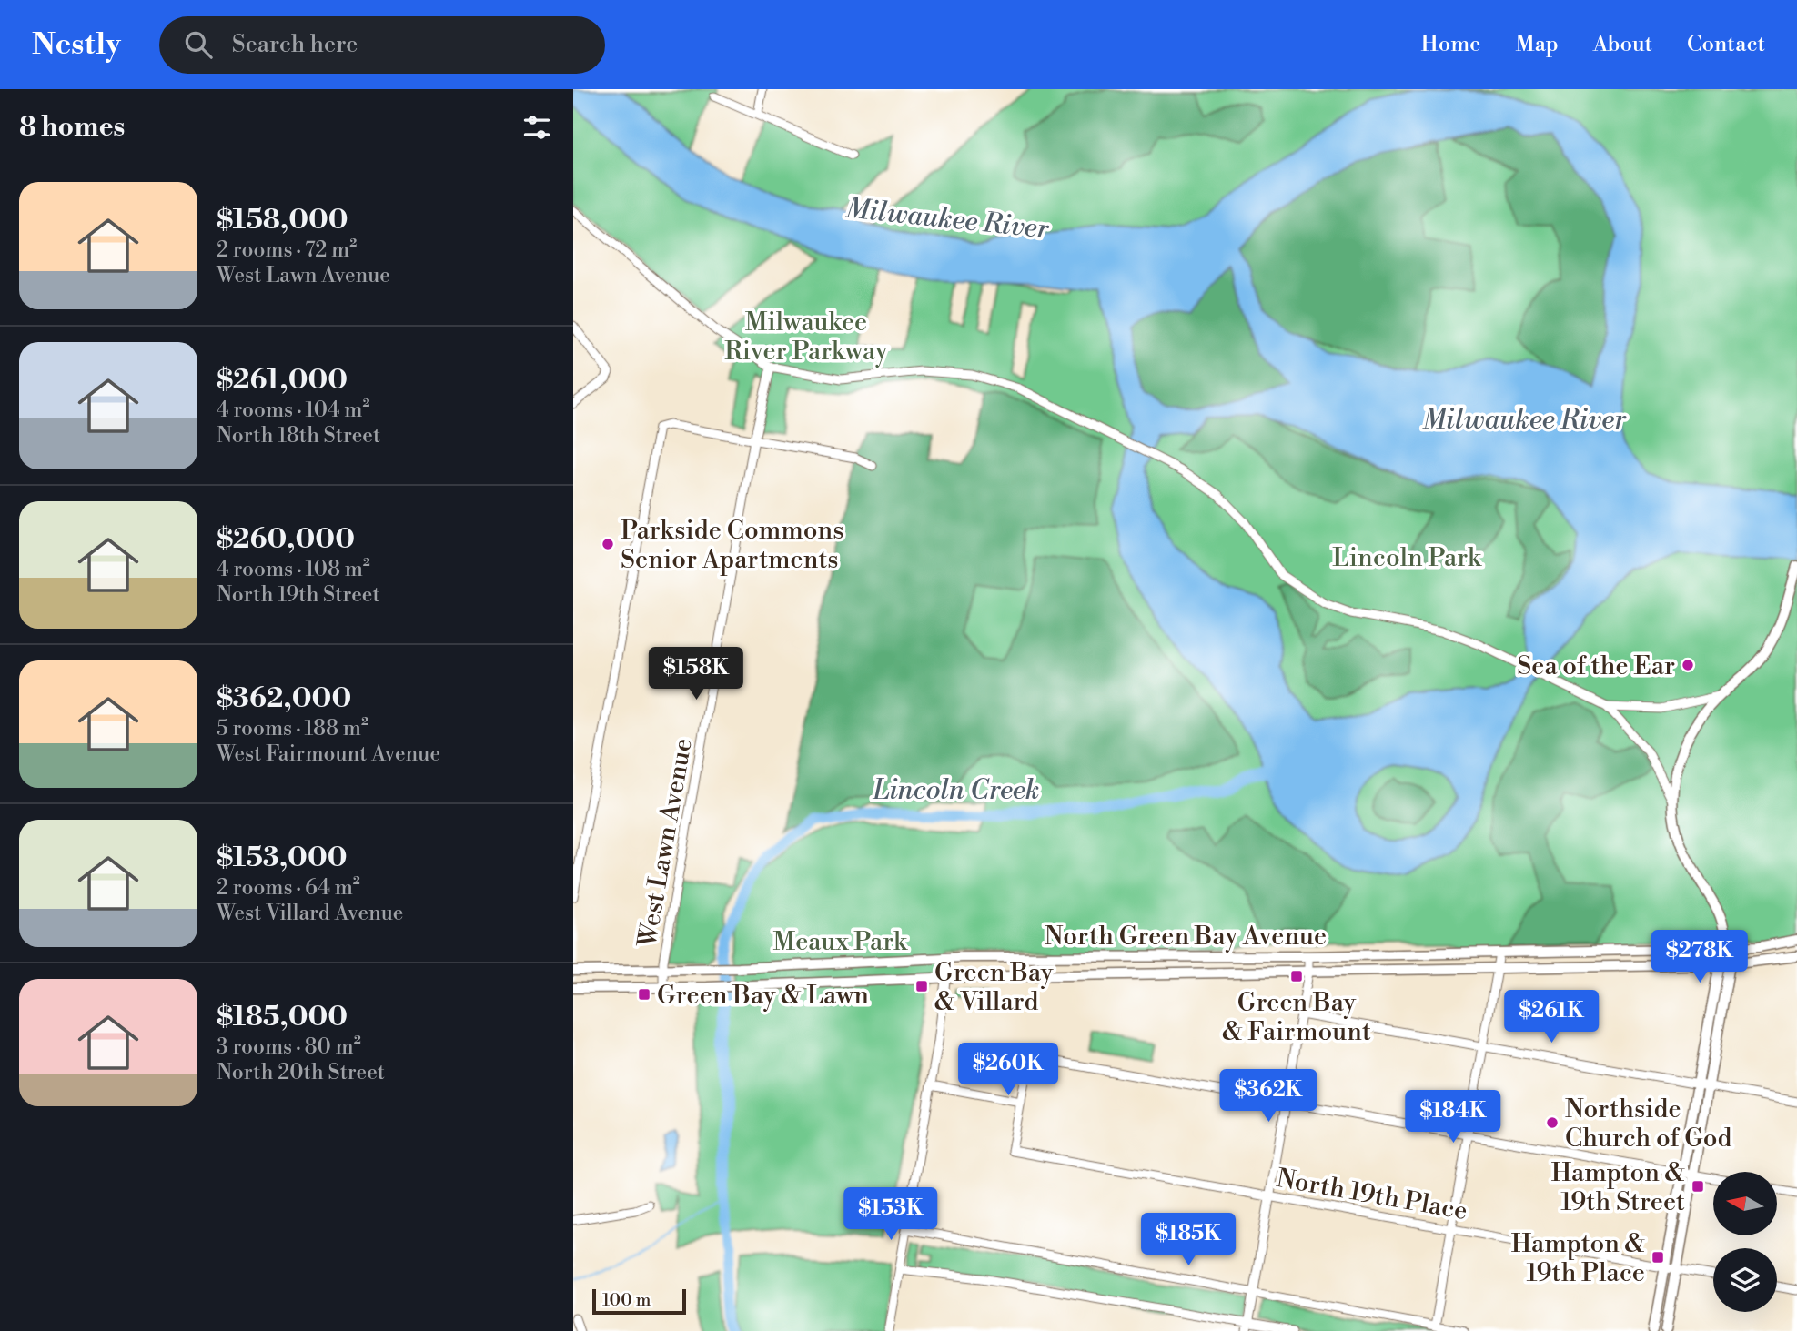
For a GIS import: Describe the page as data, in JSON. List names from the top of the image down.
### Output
{
  "streets": {
    "main road": ["North Green Bay Avenue"],
    "street": ["West Lawn Avenue", "North 19th Place"]
  },
  "crossings": [
    ["West Lawn Avenue", "North Green Bay Avenue"]
  ],
  "water": ["Milwaukee River", "Lincoln Creek"],
  "parks": ["Milwaukee River Parkway", "Lincoln Park", "Meaux Park"],
  "places": {
    "other": ["Parkside Commons Senior Apartments", "Sea of the Ear", "Northside Church of God"],
    "transit": [
      "Green Bay & Fairmount",
      "Green Bay & Villard",
      "Green Bay & Lawn",
      "Hampton & 19th Street",
      "Hampton & 19th Place"
    ]
  },
  "scale_bar": "100 m",
  "north": "left",
  "page": {
    "header": "Nestly",
    "search": "Search here",
    "nav": [
      "Home",
      "Map",
      "About",
      "Contact"
    ],
    "heading": "8 homes",
    "list": [
      {
        "name": "$158,000",
        "note": "2 rooms · 72 m² · West Lawn Avenue"
      },
      {
        "name": "$261,000",
        "note": "4 rooms · 104 m² · North 18th Street"
      },
      {
        "name": "$260,000",
        "note": "4 rooms · 108 m² · North 19th Street"
      },
      {
        "name": "$362,000",
        "note": "5 rooms · 188 m² · West Fairmount Avenue"
      },
      {
        "name": "$153,000",
        "note": "2 rooms · 64 m² · West Villard Avenue"
      },
      {
        "name": "$185,000",
        "note": "3 rooms · 80 m² · North 20th Street"
      }
    ],
    "price": [
      "$158K",
      "$278K",
      "$261K",
      "$260K",
      "$362K",
      "$184K",
      "$153K",
      "$185K"
    ],
    "scale": "100 m"
  }
}
